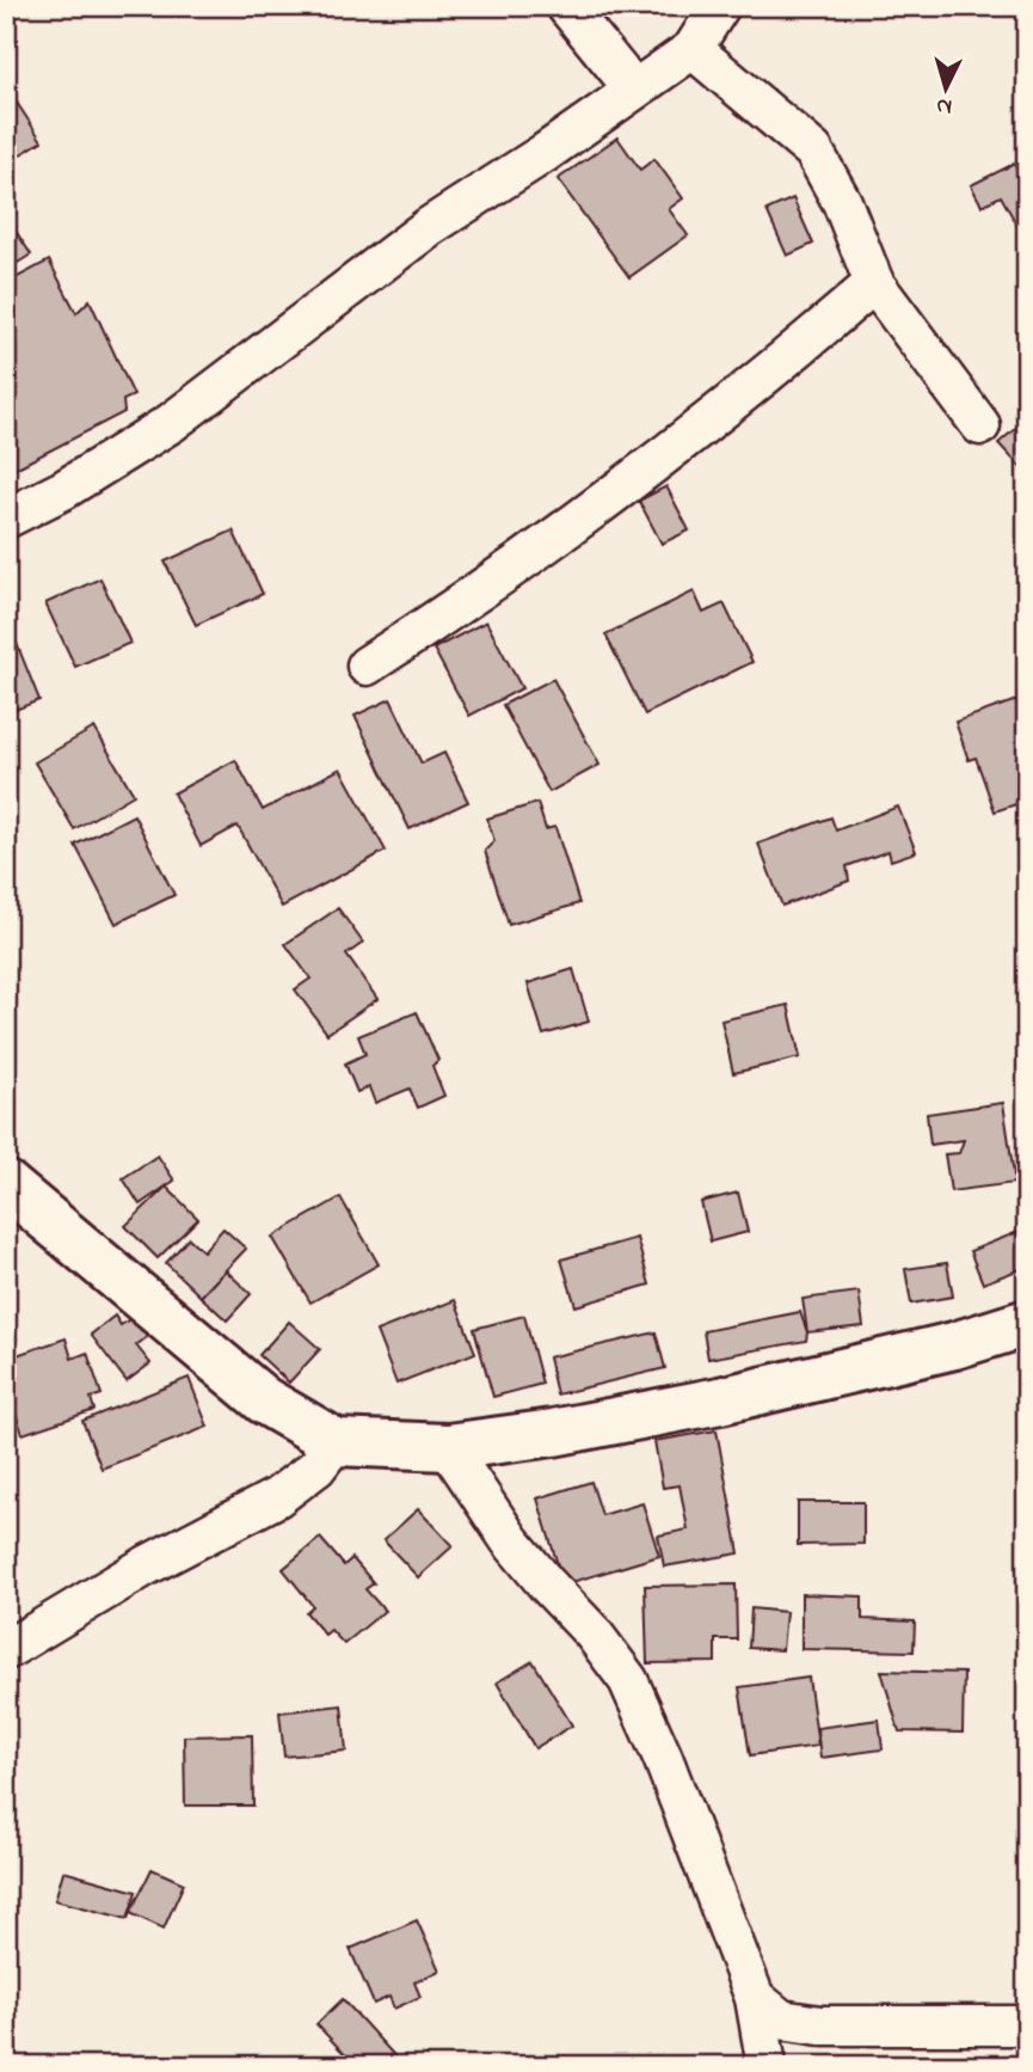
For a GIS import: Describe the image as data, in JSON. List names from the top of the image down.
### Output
{
  "north": "bottom"
}
